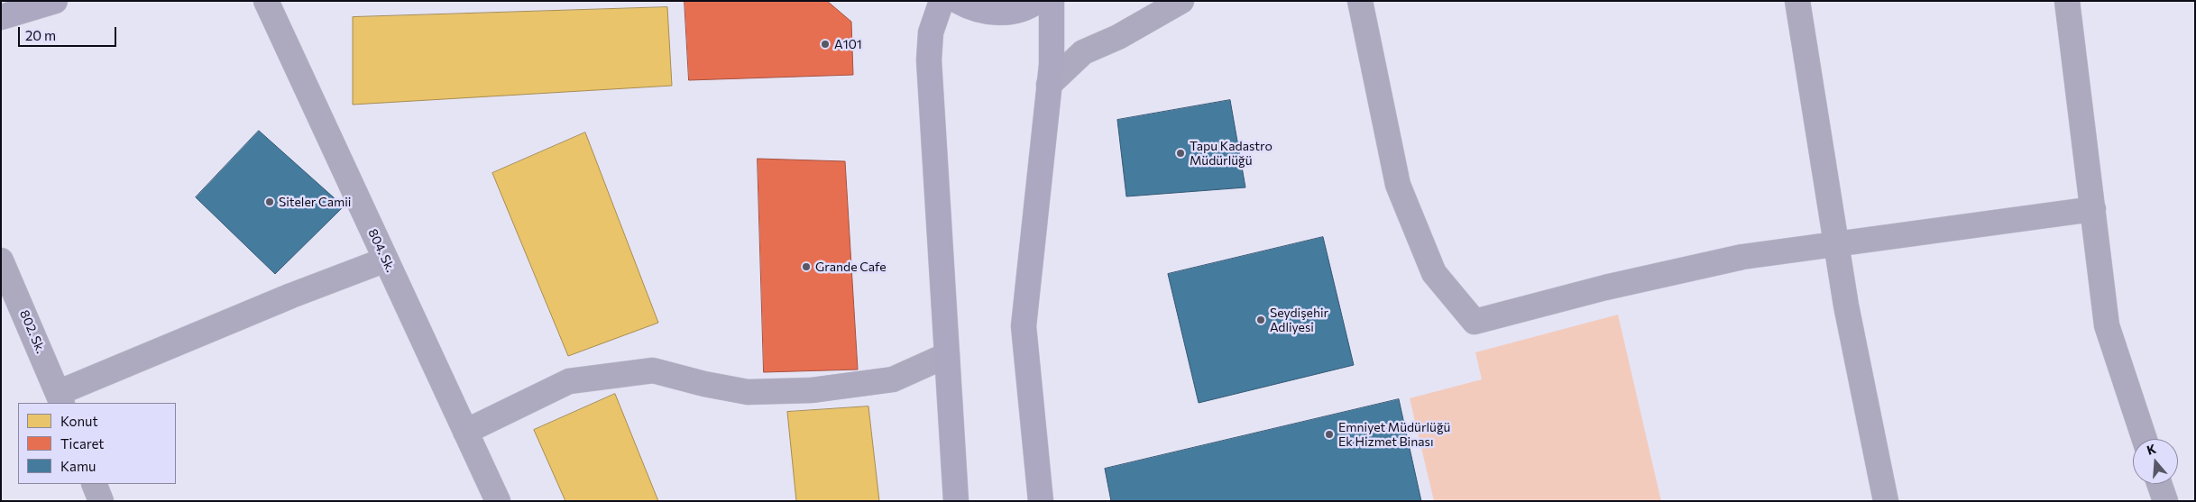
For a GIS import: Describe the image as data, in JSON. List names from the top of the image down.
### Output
{
  "streets": {
    "street": ["804. Sk.", "802. Sk."]
  },
  "places": [
    "A101",
    "Tapu Kadastro Müdürlüğü",
    "Siteler Camii",
    "Grande Cafe",
    "Seydişehir Adliyesi",
    "Emniyet Müdürlüğü Ek Hizmet Binası"
  ],
  "legend": ["Konut", "Ticaret", "Kamu"],
  "scale_bar": "20 m",
  "north": "top"
}
